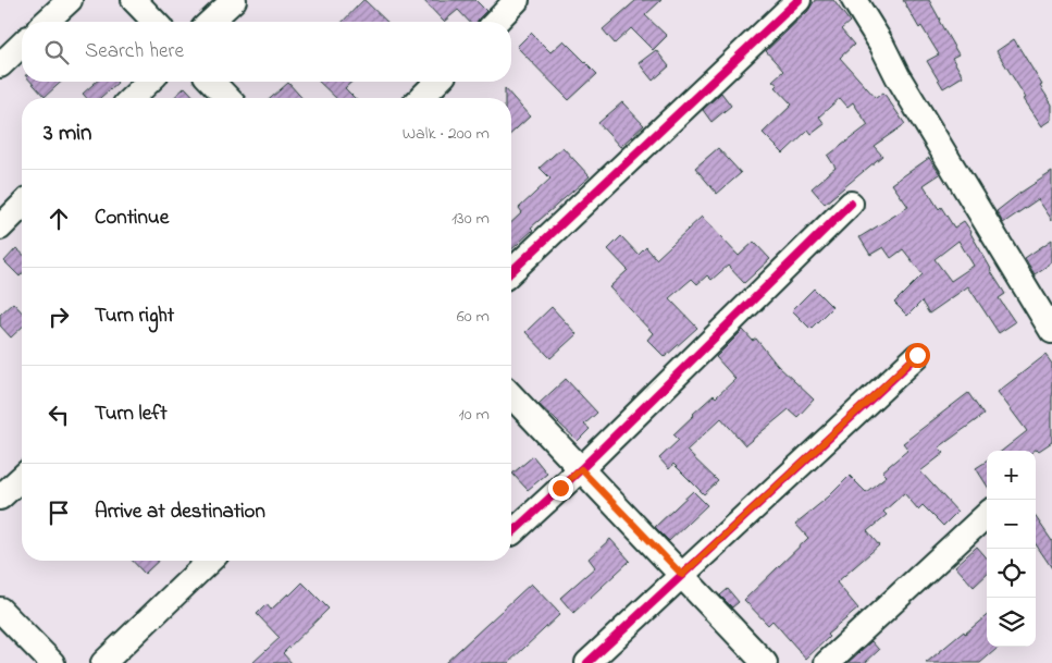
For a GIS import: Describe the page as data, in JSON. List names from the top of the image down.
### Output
{
  "page": {
    "search": "Search here",
    "heading": ["3 min", "Walk · 200 m"],
    "list": [
      ["Continue", "130 m"],
      ["Turn right", "60 m"],
      ["Turn left", "10 m"],
      "Arrive at destination"
    ],
    "map_buttons": ["+", "−"]
  }
}
